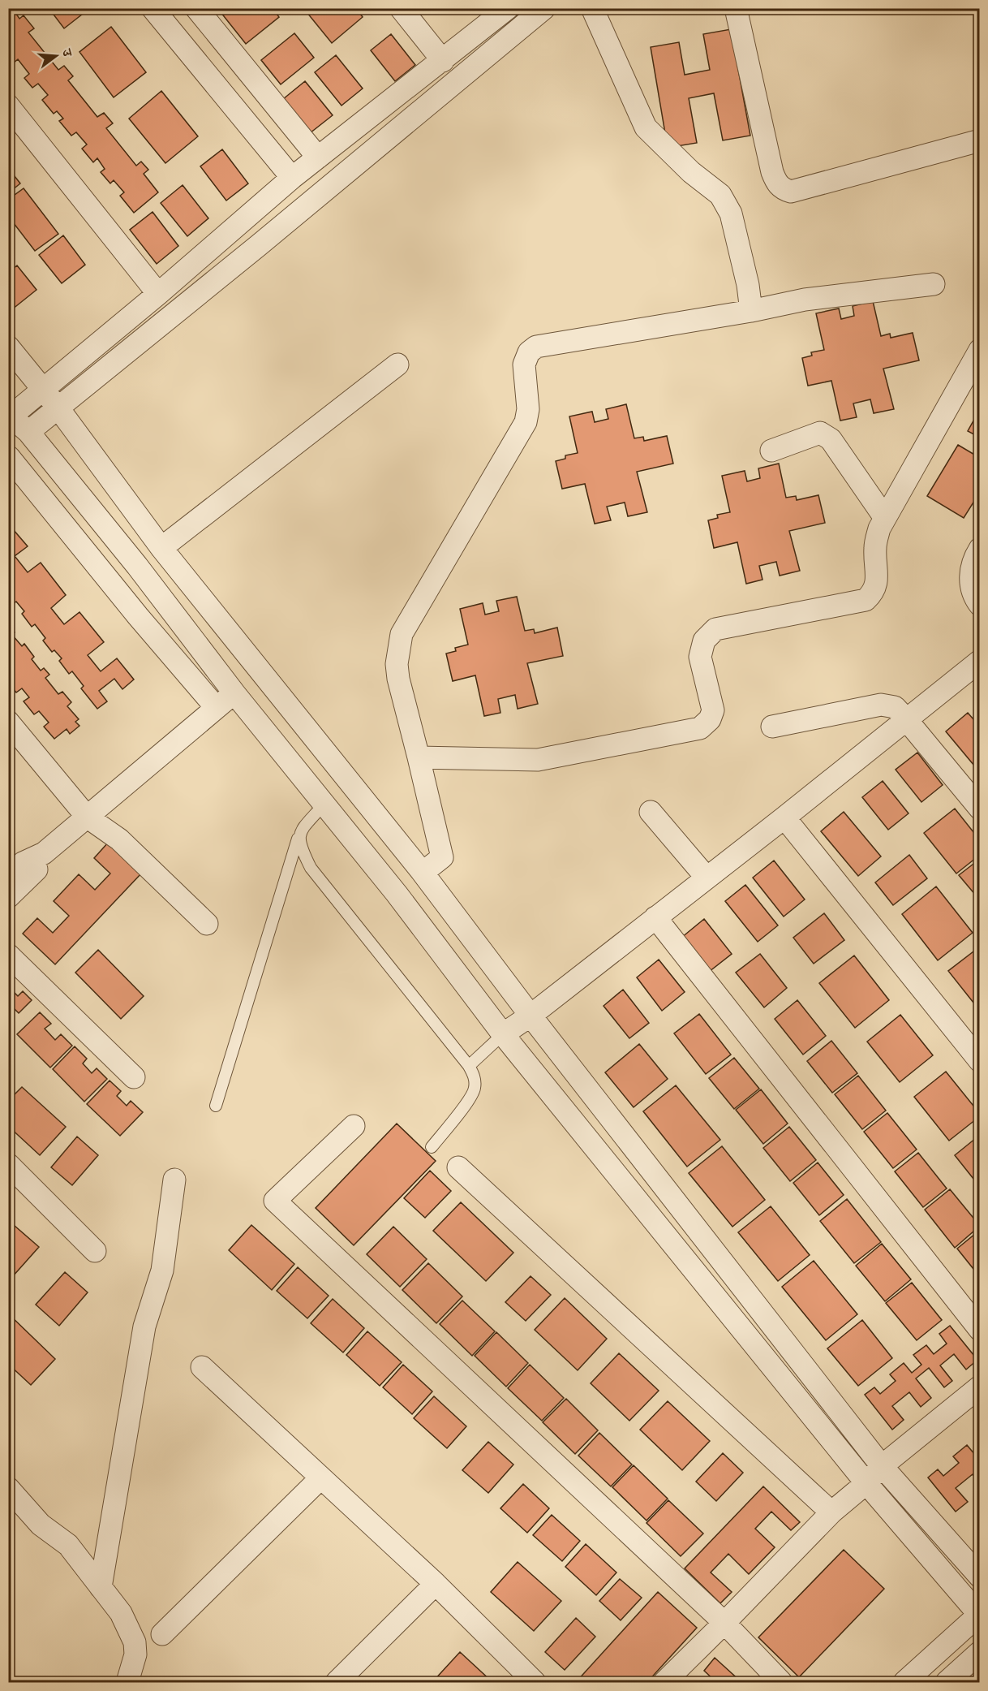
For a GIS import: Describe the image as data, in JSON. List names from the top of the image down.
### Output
{
  "north": "right"
}
